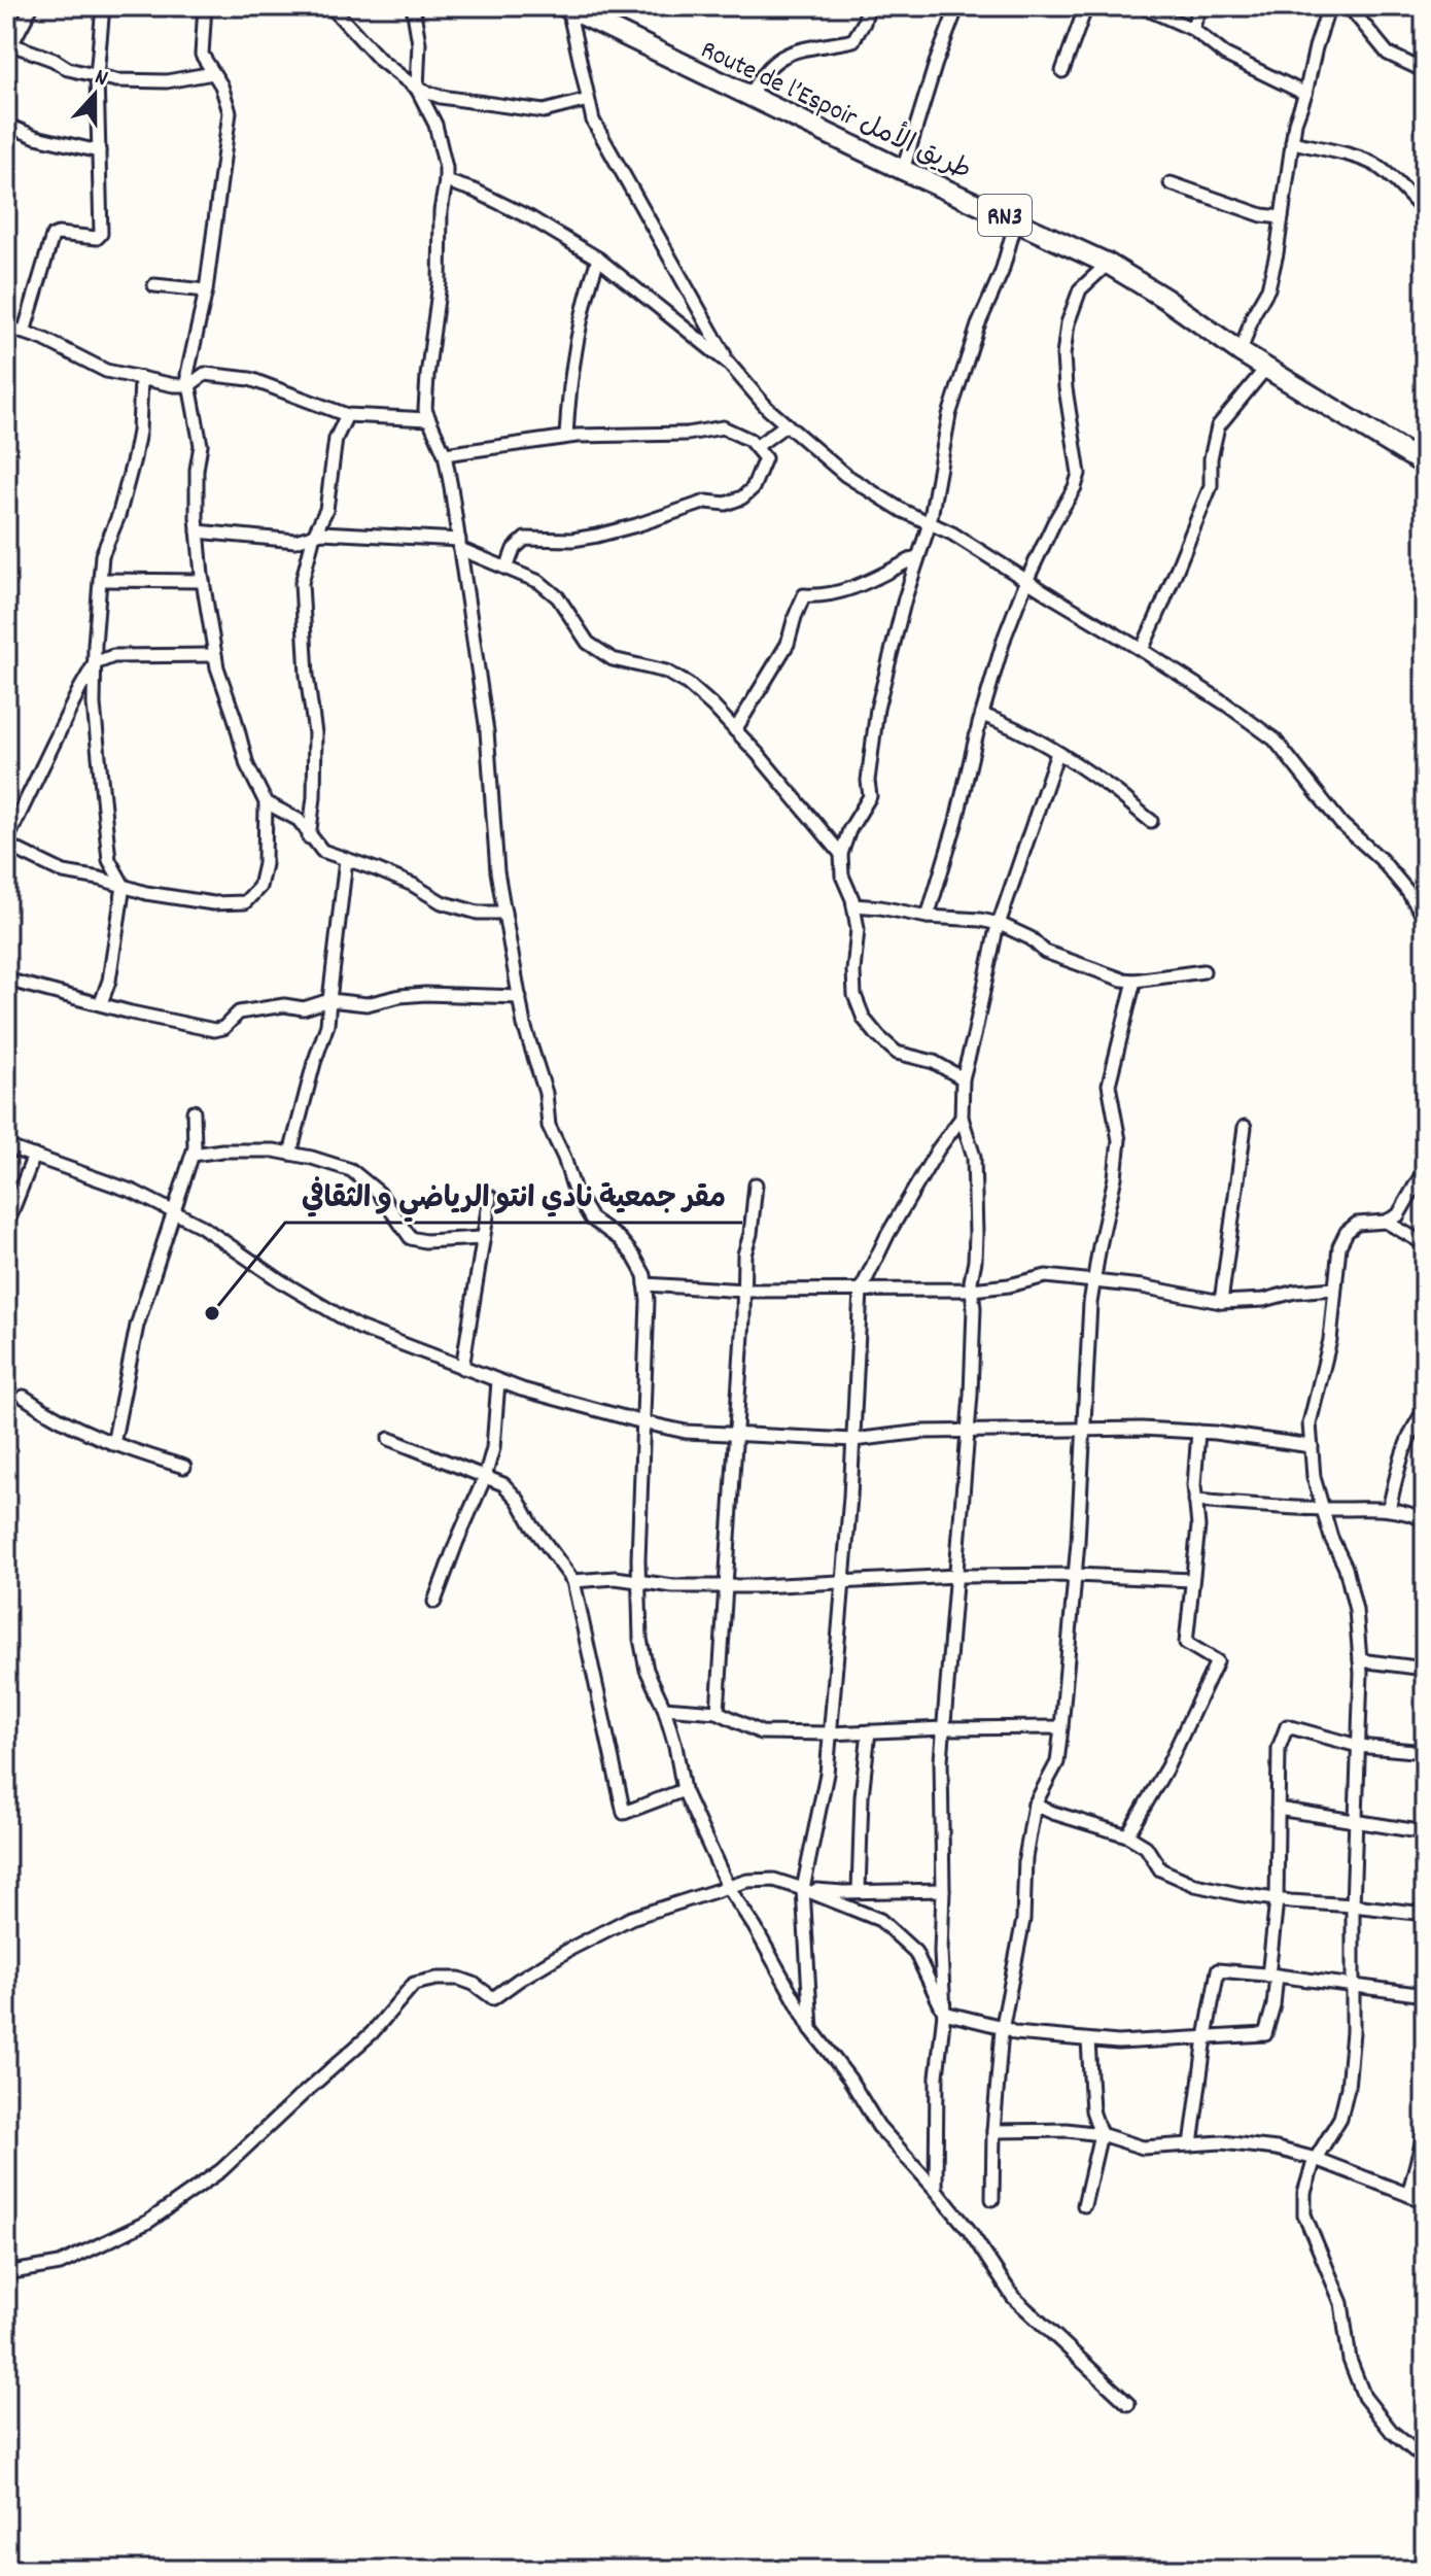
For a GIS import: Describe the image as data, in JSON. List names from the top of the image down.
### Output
{
  "streets": {
    "highway": ["Route de l’Espoir طريق الأمل", "RN3"]
  },
  "places": ["مقر جمعية نادي انتو الرياضي و الثقافي"],
  "north": "top"
}
